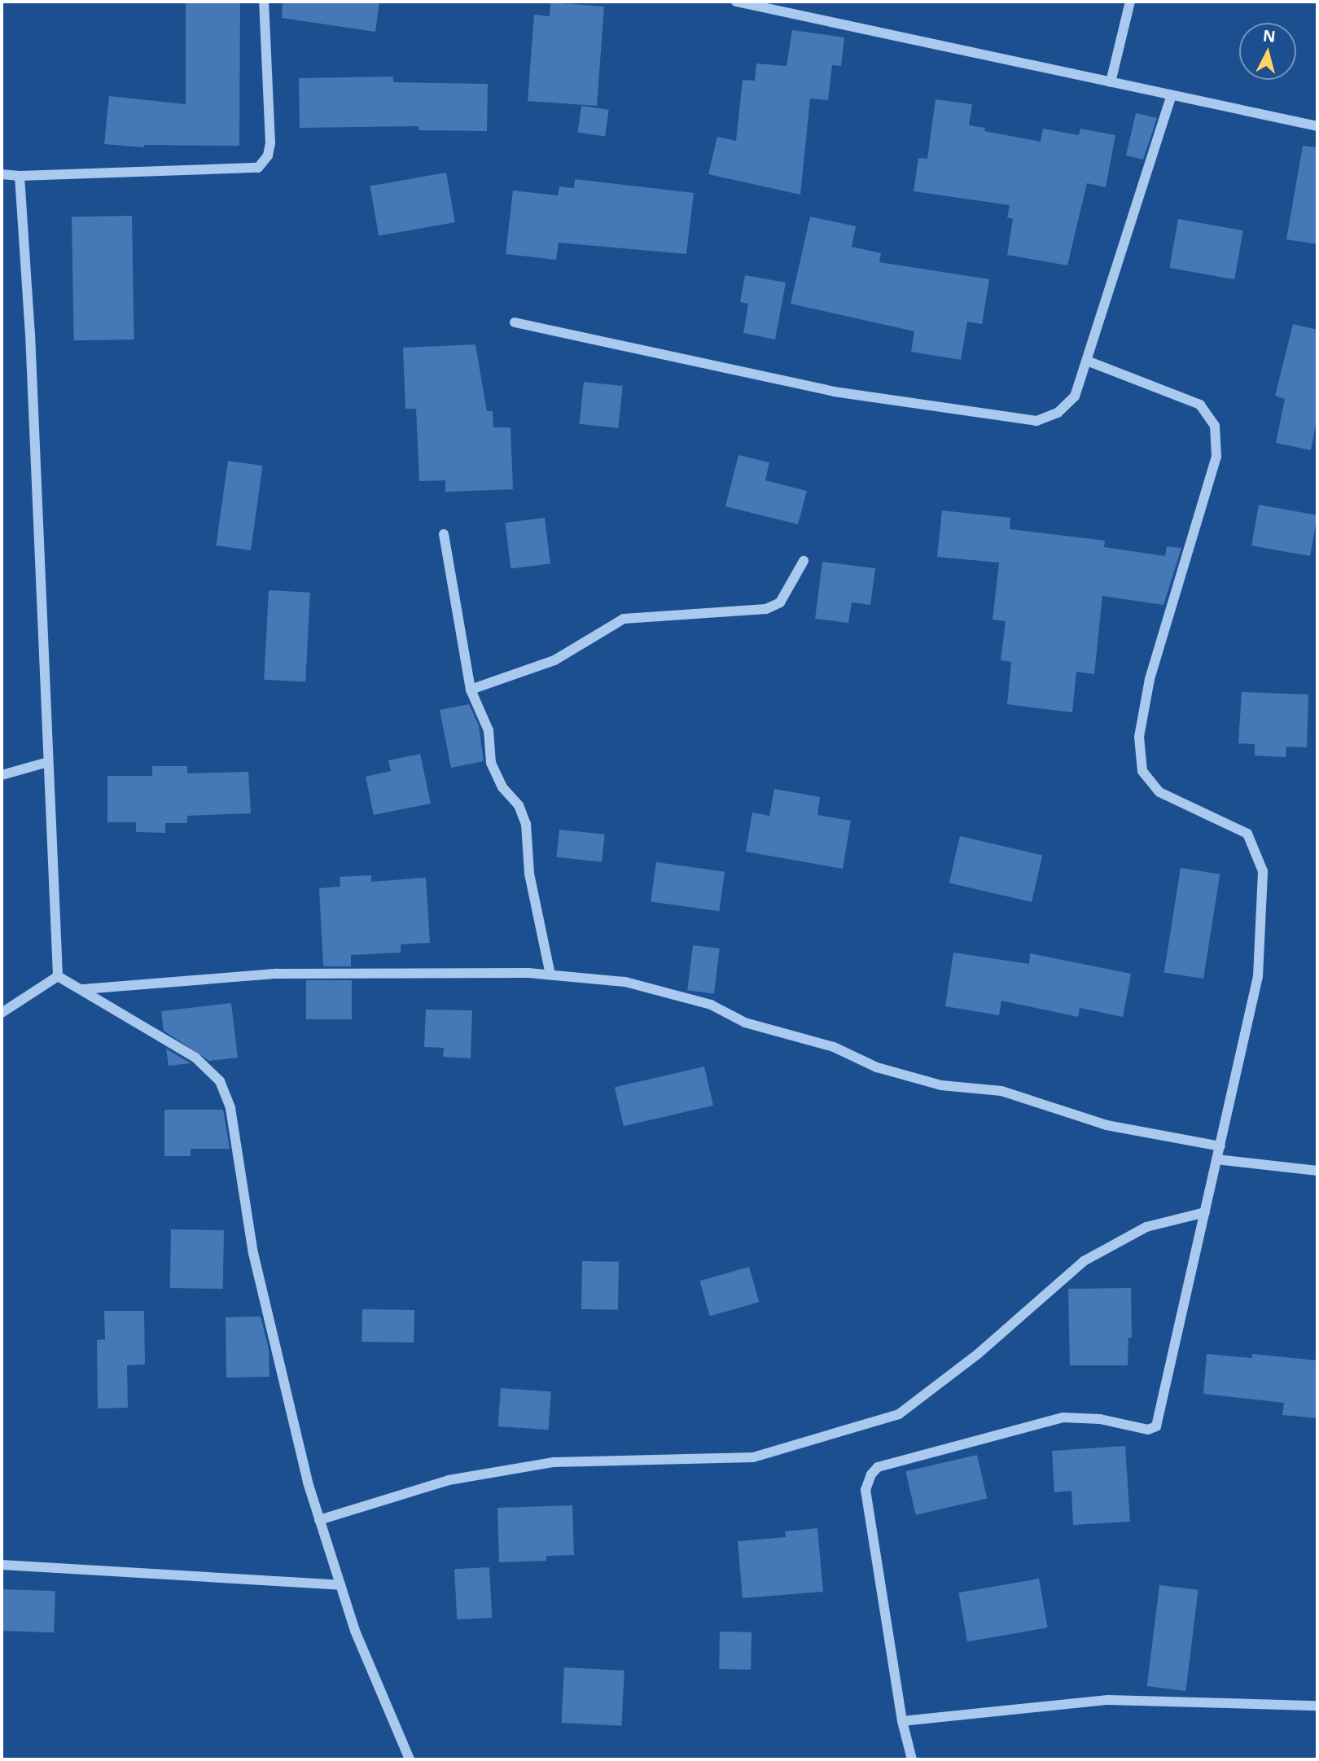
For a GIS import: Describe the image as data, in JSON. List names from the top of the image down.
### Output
{
  "north": "top"
}
